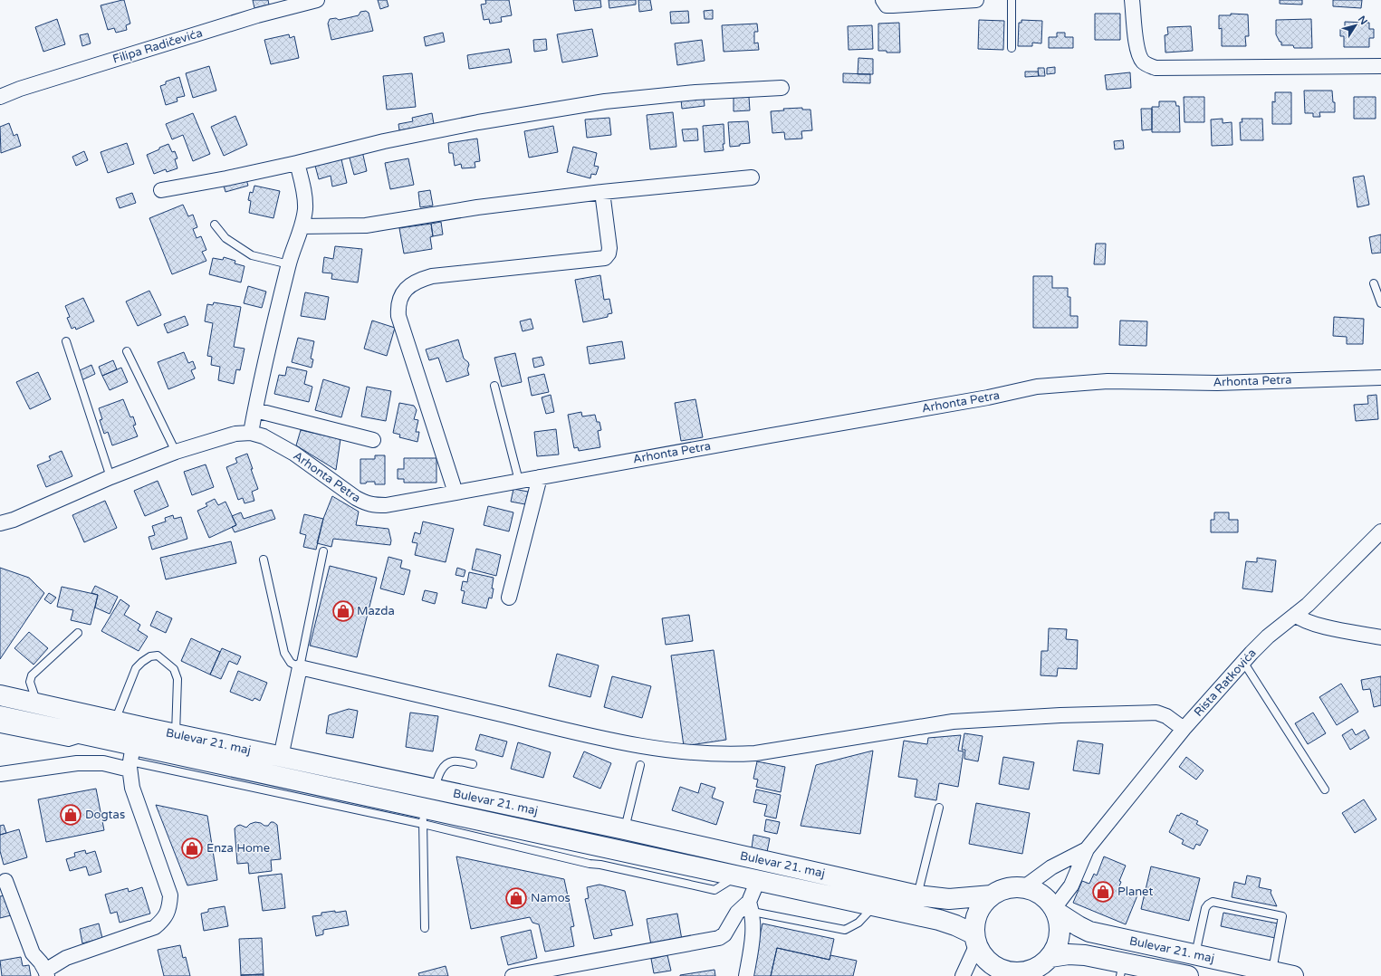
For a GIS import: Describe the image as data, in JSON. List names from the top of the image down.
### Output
{
  "streets": {
    "main road": ["Bulevar 21. maj"],
    "street": ["Filipa Radičevića", "Arhonta Petra", "Rista Ratkovića"]
  },
  "crossings": [
    ["Rista Ratkovića", "Bulevar 21. maj"]
  ],
  "places": {
    "shop": [
      "Mazda",
      "Dogtas",
      "Enza Home",
      "Planet",
      "Namos"
    ]
  },
  "north": "top right"
}
